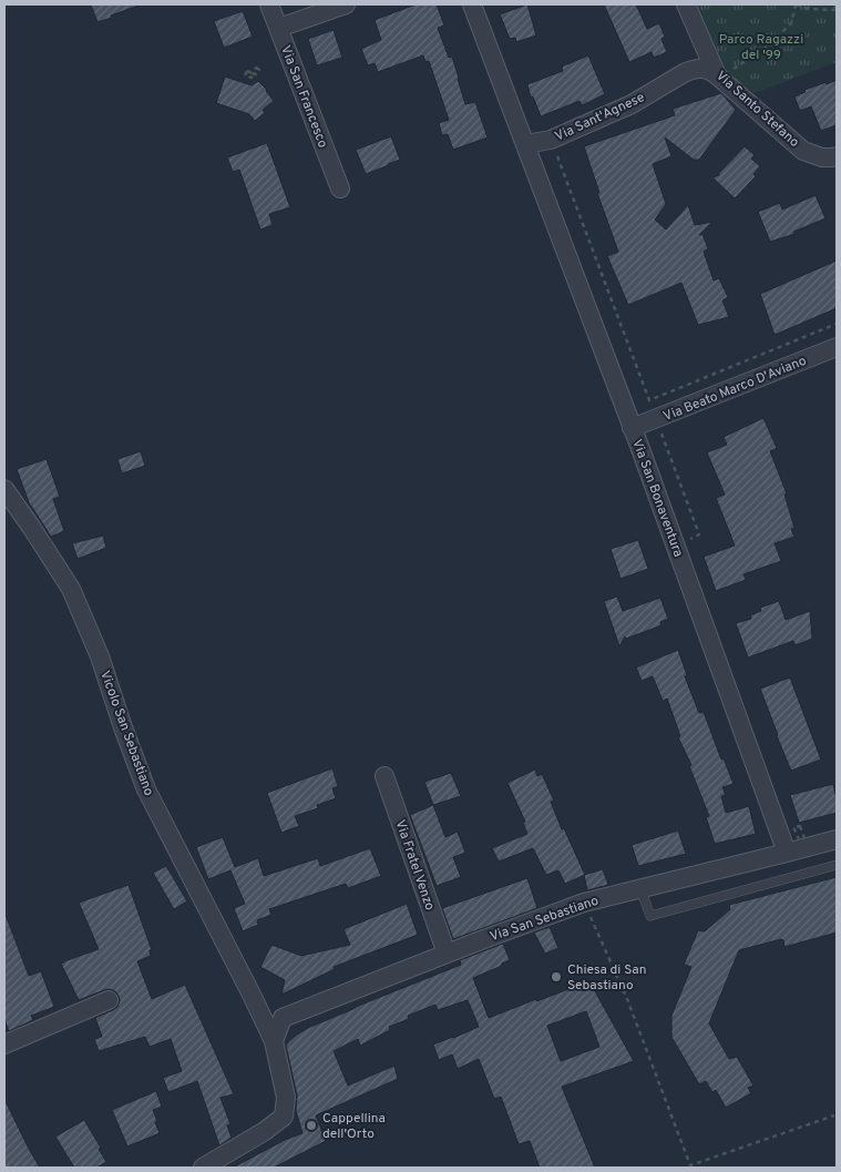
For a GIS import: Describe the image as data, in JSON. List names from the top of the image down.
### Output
{
  "streets": {
    "street": [
      "Via San Francesco",
      "Via Santo Stefano",
      "Via Sant'Agnese",
      "Via Beato Marco D'Aviano",
      "Via San Bonaventura",
      "Vicolo San Sebastiano",
      "Via Fratel Venzo",
      "Via San Sebastiano"
    ]
  },
  "crossings": [
    ["Via Santo Stefano", "Via Sant'Agnese"],
    ["Via Sant'Agnese", "Via San Bonaventura"],
    ["Via Beato Marco D'Aviano", "Via San Bonaventura"],
    ["Via San Bonaventura", "Via San Sebastiano"],
    ["Vicolo San Sebastiano", "Via San Sebastiano"],
    ["Via Fratel Venzo", "Via San Sebastiano"]
  ],
  "parks": ["Parco Ragazzi del '99"],
  "places": ["Chiesa di San Sebastiano", "Cappellina dell'Orto"]
}
